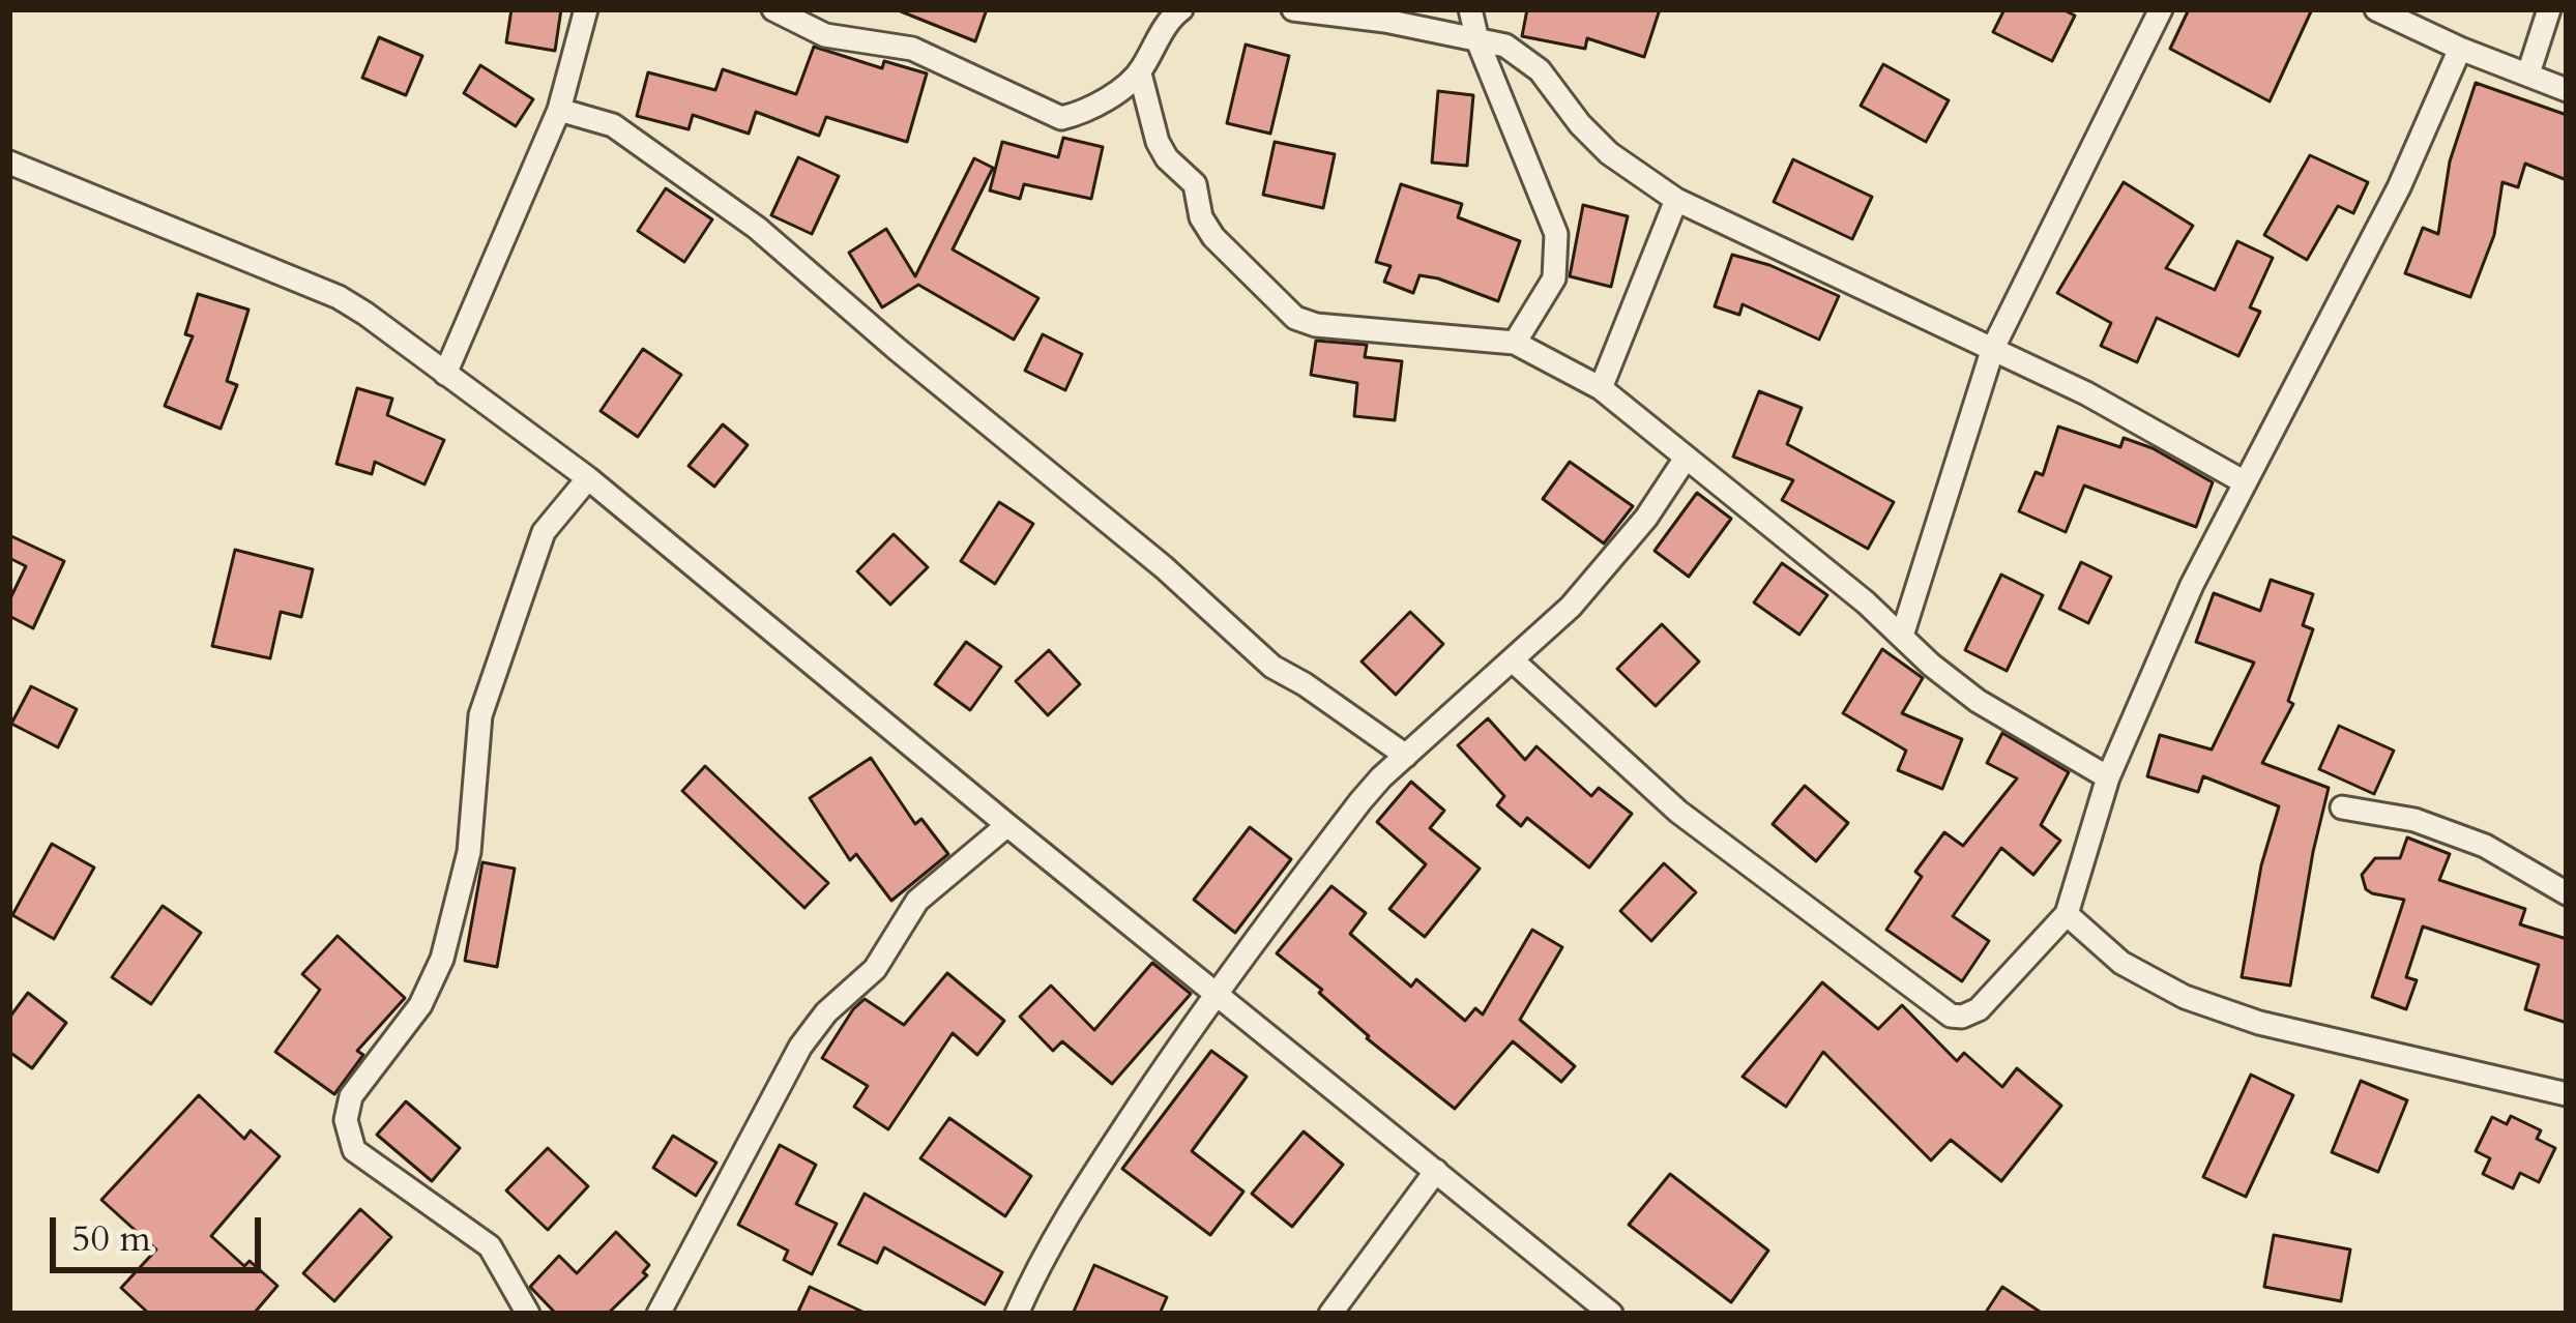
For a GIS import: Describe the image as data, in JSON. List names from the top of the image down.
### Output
{
  "scale_bar": "50 m"
}
